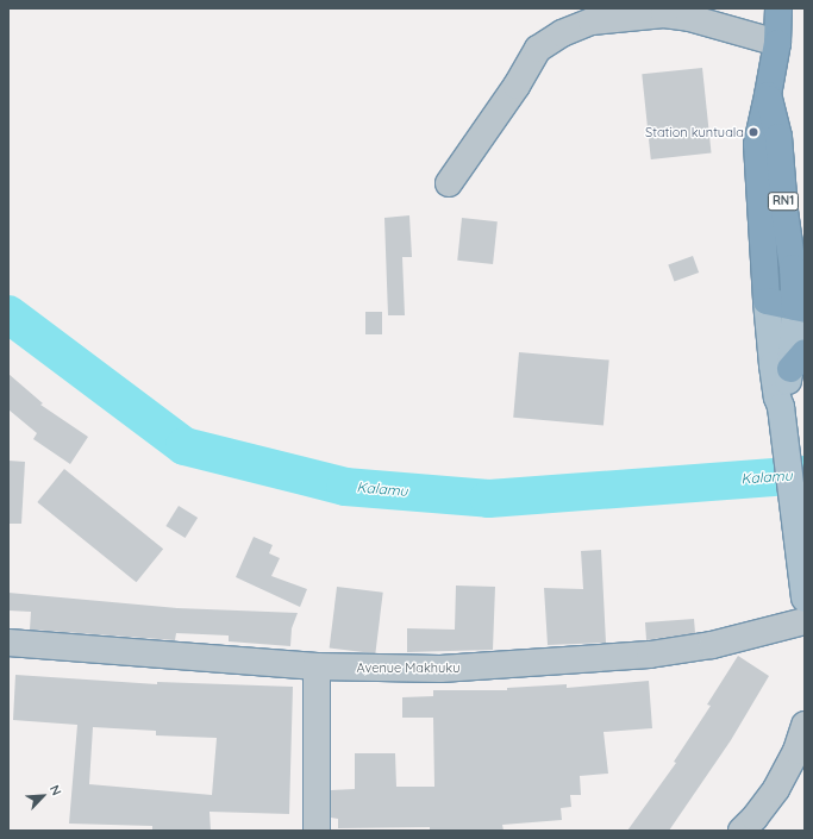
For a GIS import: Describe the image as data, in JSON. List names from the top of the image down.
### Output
{
  "streets": {
    "highway": ["RN1"],
    "street": ["Avenue Makhuku"]
  },
  "water": ["Kalamu"],
  "places": ["Station kuntuala"],
  "north": "top right"
}
